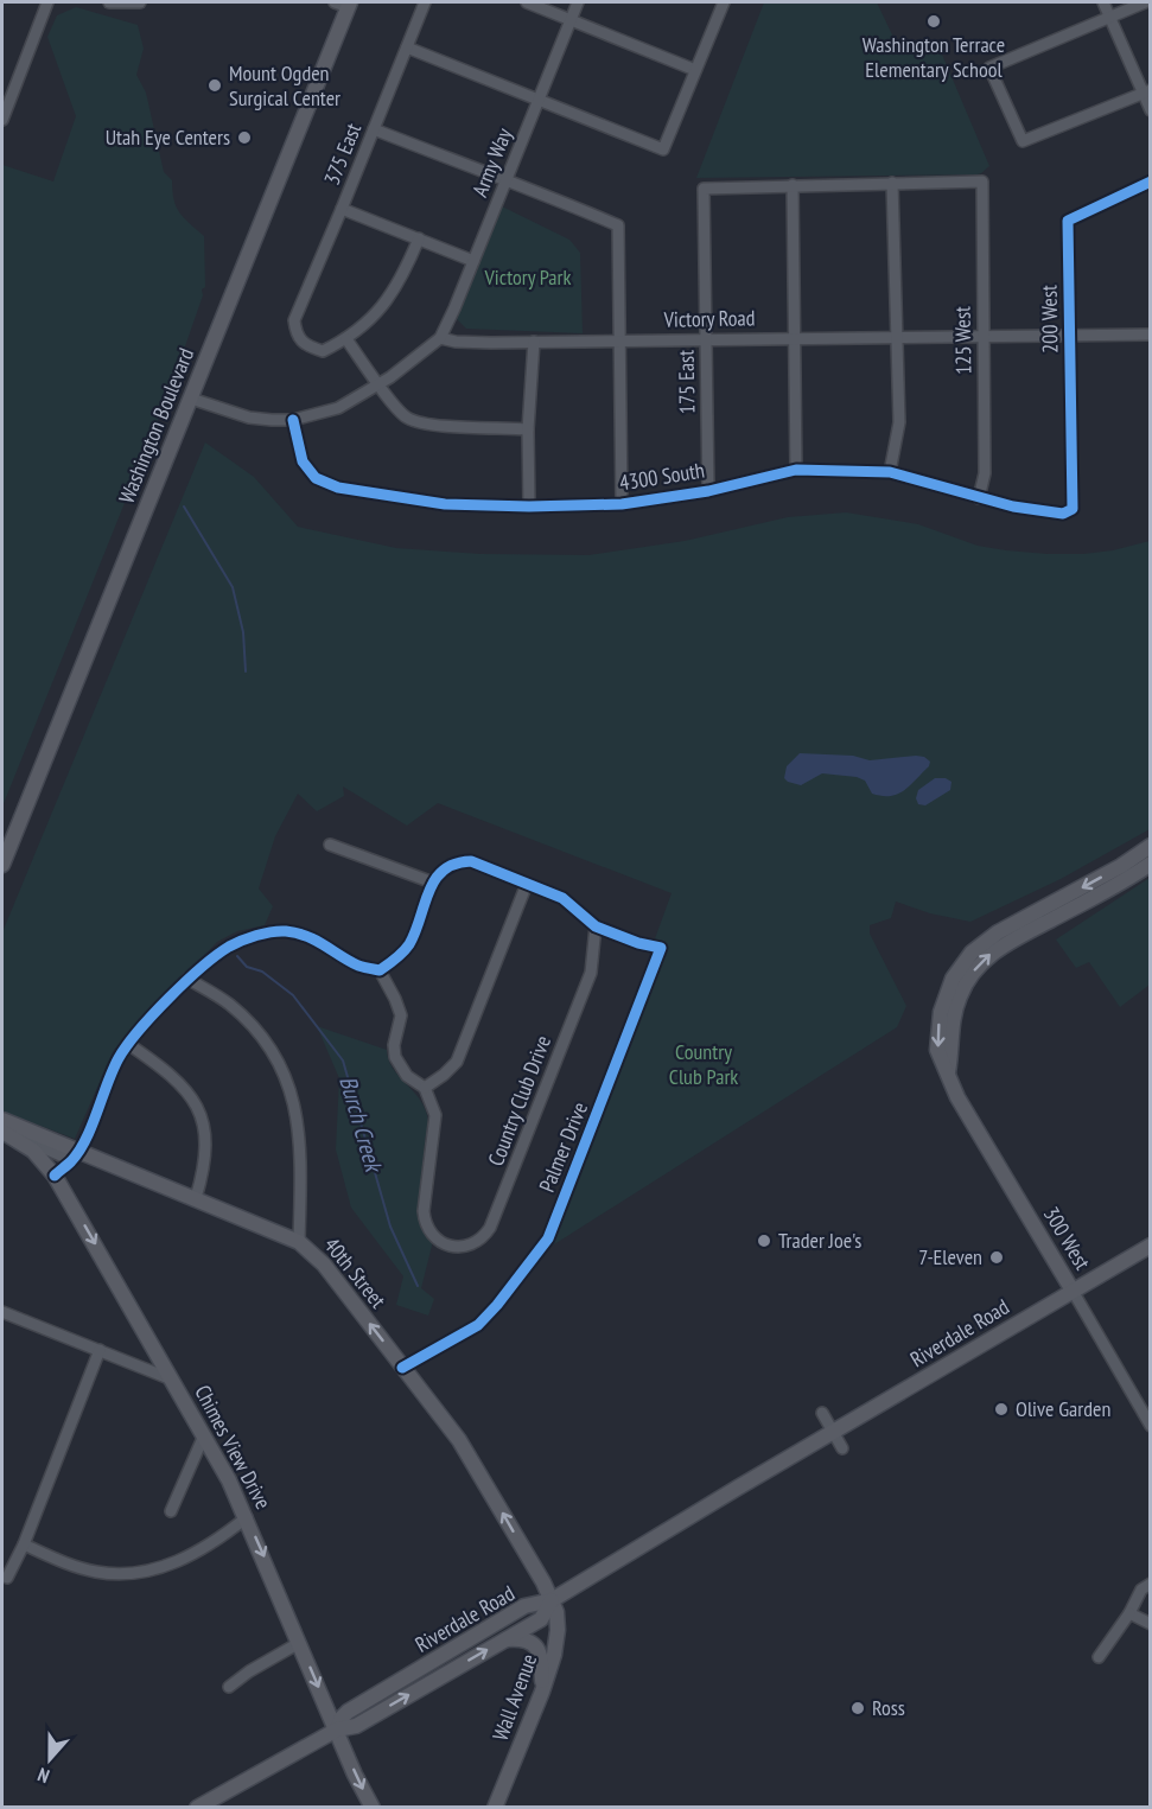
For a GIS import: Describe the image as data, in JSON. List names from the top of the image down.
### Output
{
  "streets": {
    "main road": [
      "Washington Boulevard",
      "300 West",
      "40th Street",
      "Riverdale Road",
      "Chimes View Drive",
      "Wall Avenue"
    ],
    "street": [
      "375 East",
      "Army Way",
      "Victory Road",
      "200 West",
      "125 West",
      "175 East",
      "4300 South",
      "Country Club Drive",
      "Palmer Drive"
    ]
  },
  "crossings": [
    ["Army Way", "Victory Road"],
    ["Victory Road", "200 West"],
    ["Victory Road", "125 West"],
    ["Victory Road", "175 East"],
    ["200 West", "4300 South"],
    ["125 West", "4300 South"],
    ["175 East", "4300 South"],
    ["Country Club Drive", "Palmer Drive"],
    ["Palmer Drive", "40th Street"],
    ["300 West", "Riverdale Road"],
    ["40th Street", "Riverdale Road"],
    ["40th Street", "Chimes View Drive"],
    ["40th Street", "Wall Avenue"],
    ["Riverdale Road", "Chimes View Drive"],
    ["Riverdale Road", "Wall Avenue"]
  ],
  "one_way": ["40th Street", "Chimes View Drive"],
  "water": ["Burch Creek"],
  "parks": ["Victory Park", "Country Club Park"],
  "places": [
    "Washington Terrace Elementary School",
    "Mount Ogden Surgical Center",
    "Utah Eye Centers",
    "Trader Joe's",
    "7-Eleven",
    "Olive Garden",
    "Ross"
  ],
  "north": "bottom"
}
